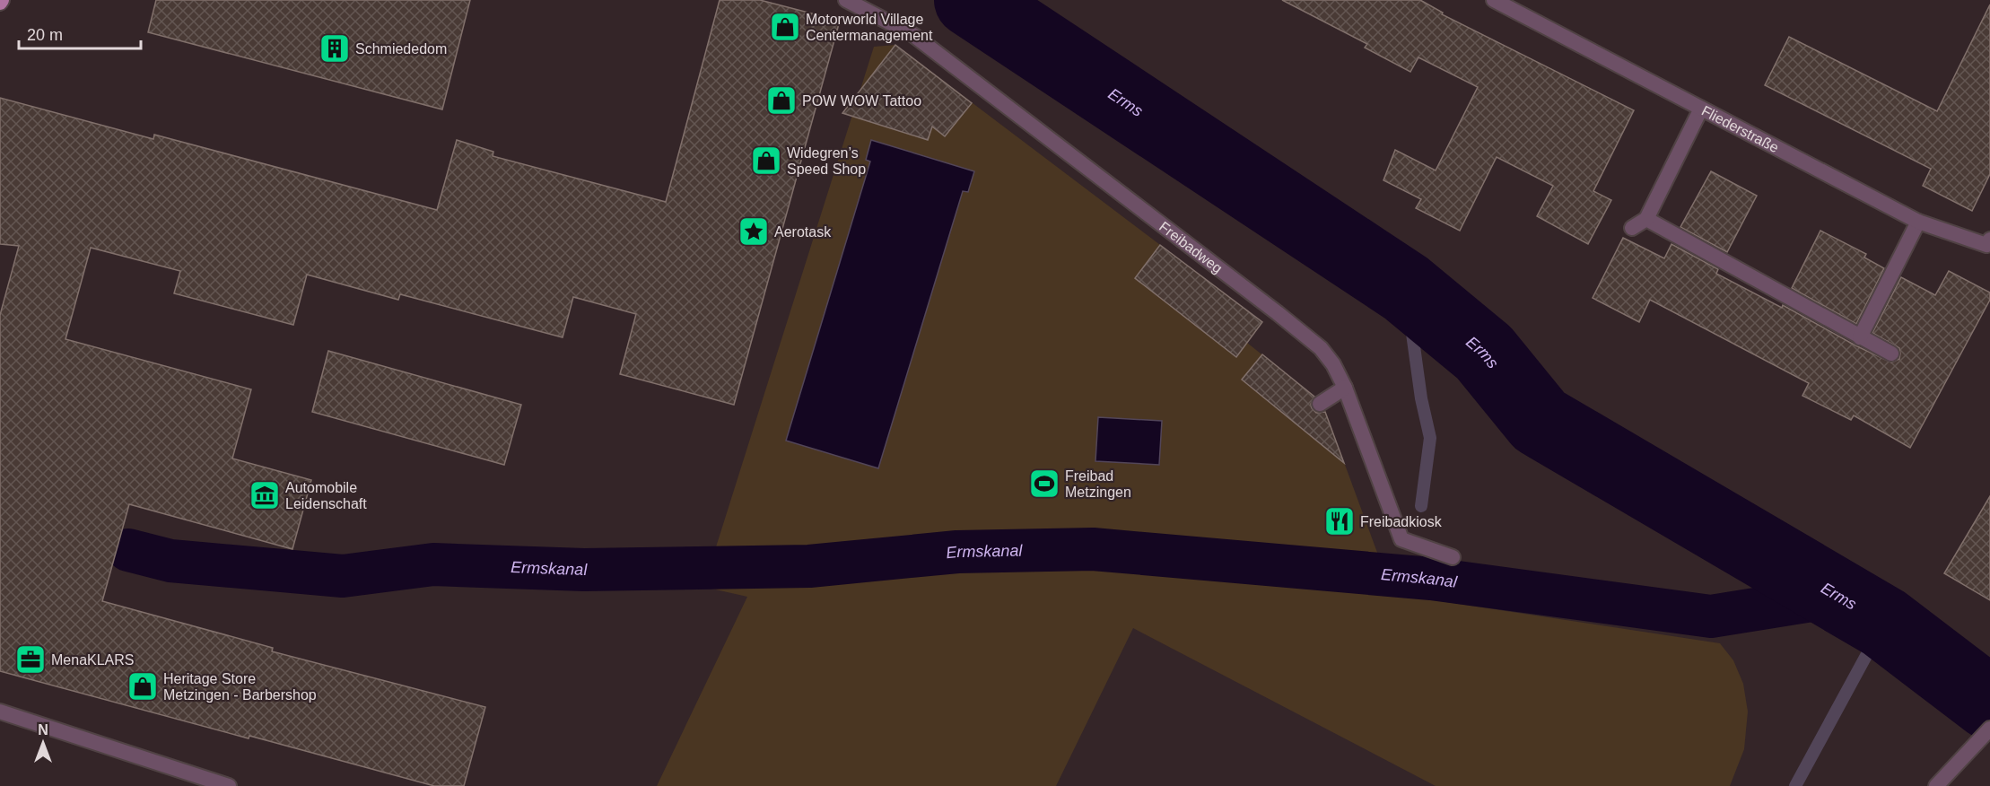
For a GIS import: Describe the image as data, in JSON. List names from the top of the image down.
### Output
{
  "streets": {
    "street": ["Fliederstraße", "Freibadweg"]
  },
  "water": ["Erms", "Ermskanal"],
  "places": {
    "shop": [
      "Motorworld Village Centermanagement",
      "POW WOW Tattoo",
      "Widegren’s Speed Shop",
      "Heritage Store Metzingen - Barbershop"
    ],
    "building": ["Schmiededom"],
    "place": ["Aerotask"],
    "sports": ["Freibad Metzingen"],
    "museum": ["Automobile Leidenschaft"],
    "restaurant": ["Freibadkiosk"],
    "office": ["MenaKLARS"]
  },
  "scale_bar": "20 m",
  "north": "top"
}
